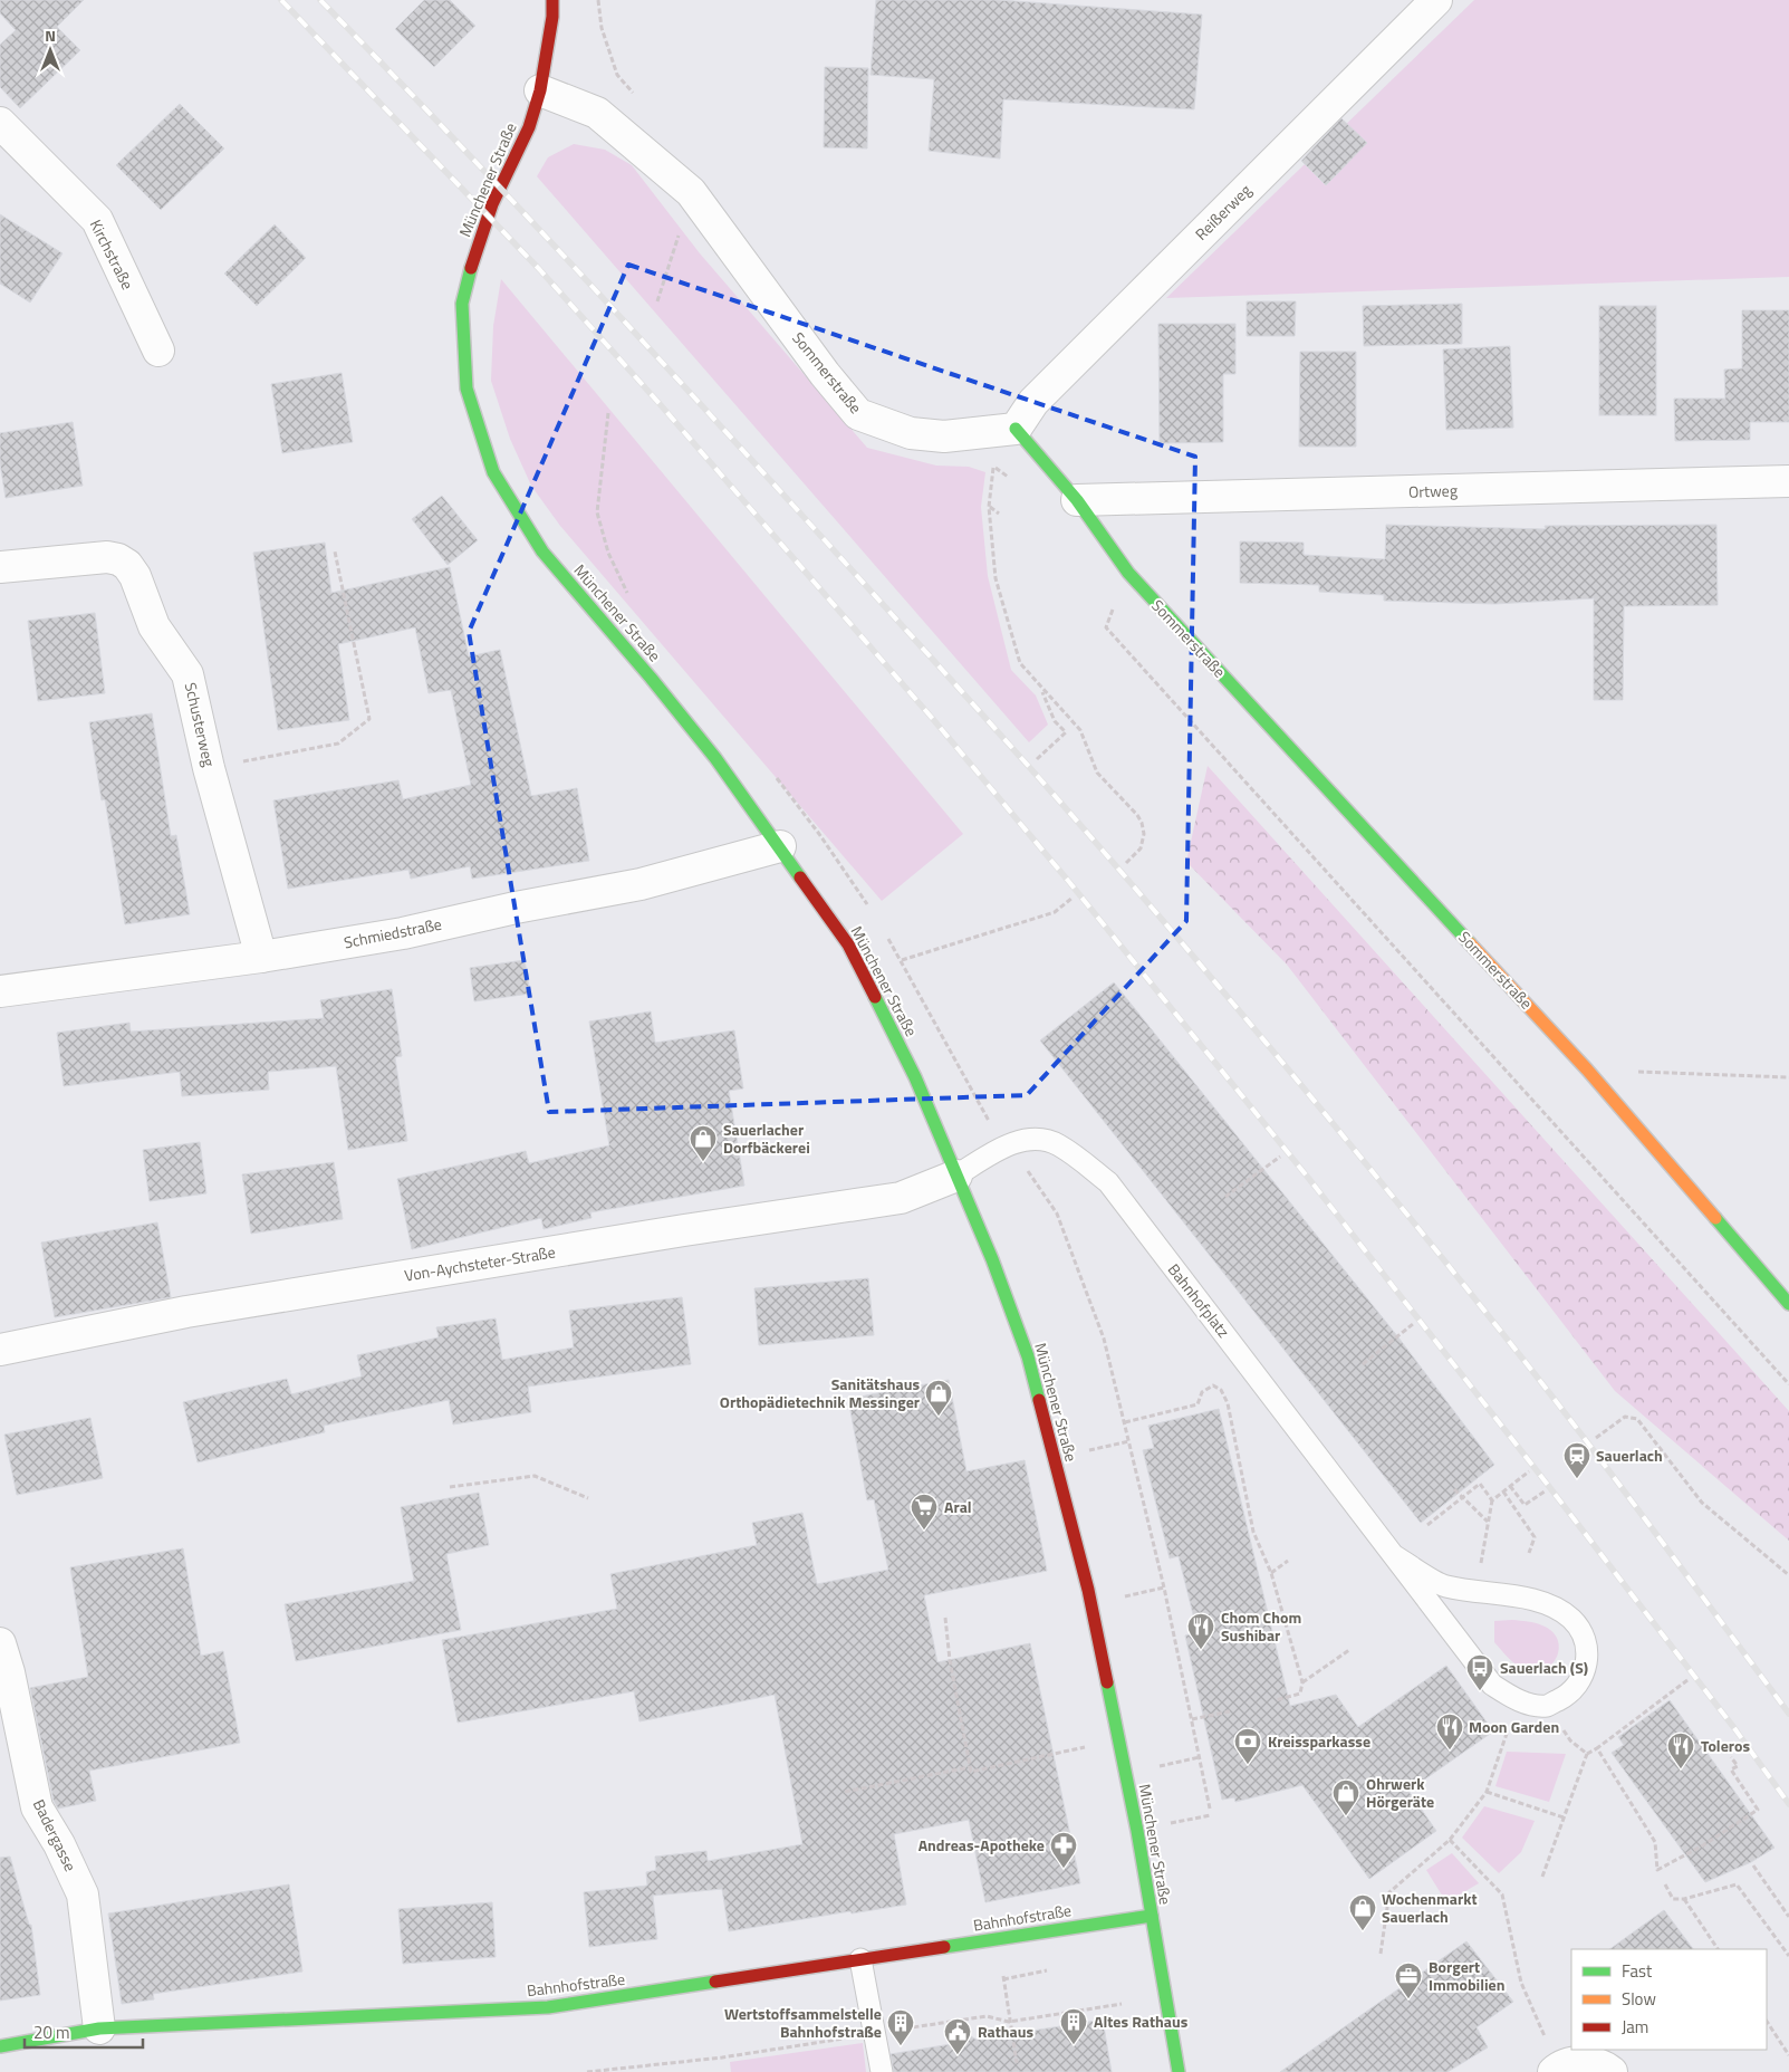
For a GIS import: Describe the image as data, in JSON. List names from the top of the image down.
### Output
{
  "streets": {
    "street": [
      "Münchener Straße",
      "Reißerweg",
      "Kirchstraße",
      "Sommerstraße",
      "Ortweg",
      "Schusterweg",
      "Schmiedstraße",
      "Von-Aychsteter-Straße",
      "Badergasse",
      "Bahnhofstraße"
    ],
    "lane": ["Bahnhofplatz"]
  },
  "crossings": [
    ["Münchener Straße", "Sommerstraße"],
    ["Münchener Straße", "Schmiedstraße"],
    ["Münchener Straße", "Von-Aychsteter-Straße"],
    ["Münchener Straße", "Bahnhofplatz"],
    ["Münchener Straße", "Bahnhofstraße"],
    ["Reißerweg", "Sommerstraße"],
    ["Sommerstraße", "Ortweg"],
    ["Schusterweg", "Schmiedstraße"],
    ["Von-Aychsteter-Straße", "Bahnhofplatz"],
    ["Badergasse", "Bahnhofstraße"]
  ],
  "places": {
    "shop": [
      "Sauerlacher Dorfbäckerei",
      "Sanitätshaus Orthopädietechnik Messinger",
      "Ohrwerk Hörgeräte",
      "Wochenmarkt Sauerlach"
    ],
    "station": ["Sauerlach"],
    "supermarket": ["Aral"],
    "restaurant": ["Chom Chom Sushibar", "Moon Garden", "Toleros"],
    "bus stop": ["Sauerlach (S)"],
    "bank": ["Kreissparkasse"],
    "pharmacy": ["Andreas-Apotheke"],
    "office": ["Borgert Immobilien"],
    "building": ["Altes Rathaus", "Wertstoffsammelstelle Bahnhofstraße"],
    "public building": ["Rathaus"]
  },
  "legend": ["Fast", "Slow", "Jam"],
  "scale_bar": "20 m",
  "north": "top"
}
